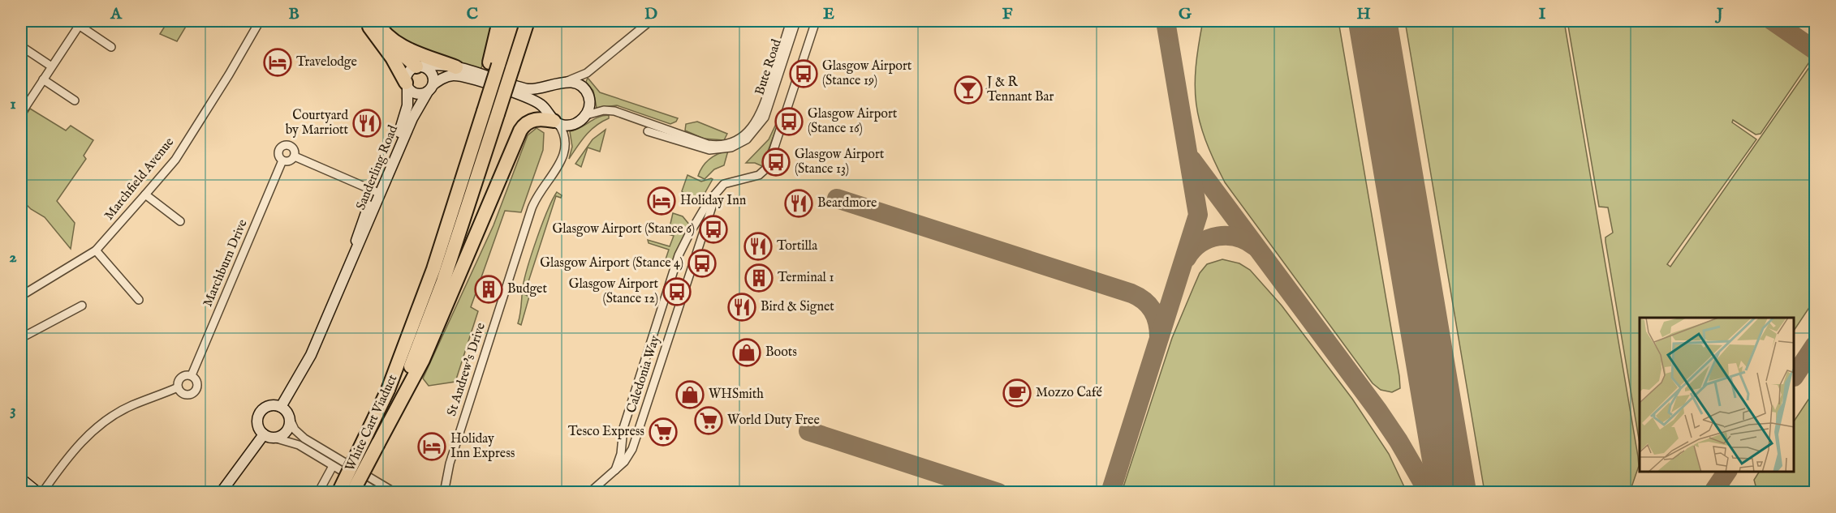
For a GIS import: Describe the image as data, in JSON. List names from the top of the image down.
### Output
{
  "streets": {
    "highway": ["White Cart Viaduct"],
    "street": [
      "Bute Road",
      "Sanderling Road",
      "Marchfield Avenue",
      "Marchburn Drive",
      "St Andrew's Drive",
      "Caledonia Way"
    ]
  },
  "crossings": [
    ["Sanderling Road", "Marchburn Drive"]
  ],
  "places": {
    "hotel": ["Travelodge", "Holiday Inn", "Holiday Inn Express"],
    "bus stop": [
      "Glasgow Airport (Stance 19)",
      "Glasgow Airport (Stance 16)",
      "Glasgow Airport (Stance 13)",
      "Glasgow Airport (Stance 6)",
      "Glasgow Airport (Stance 4)",
      "Glasgow Airport (Stance 12)"
    ],
    "bar": ["J & R Tennant Bar"],
    "restaurant": [
      "Courtyard by Marriott",
      "Beardmore",
      "Tortilla",
      "Bird & Signet"
    ],
    "building": ["Terminal 1", "Budget"],
    "shop": ["Boots", "WHSmith"],
    "cafe": ["Mozzo Café"],
    "supermarket": ["World Duty Free", "Tesco Express"]
  },
  "grid": {
    "columns": [
      "A",
      "B",
      "C",
      "D",
      "E",
      "F",
      "G",
      "H",
      "I",
      "J"
    ],
    "rows": ["1", "2", "3"]
  }
}
